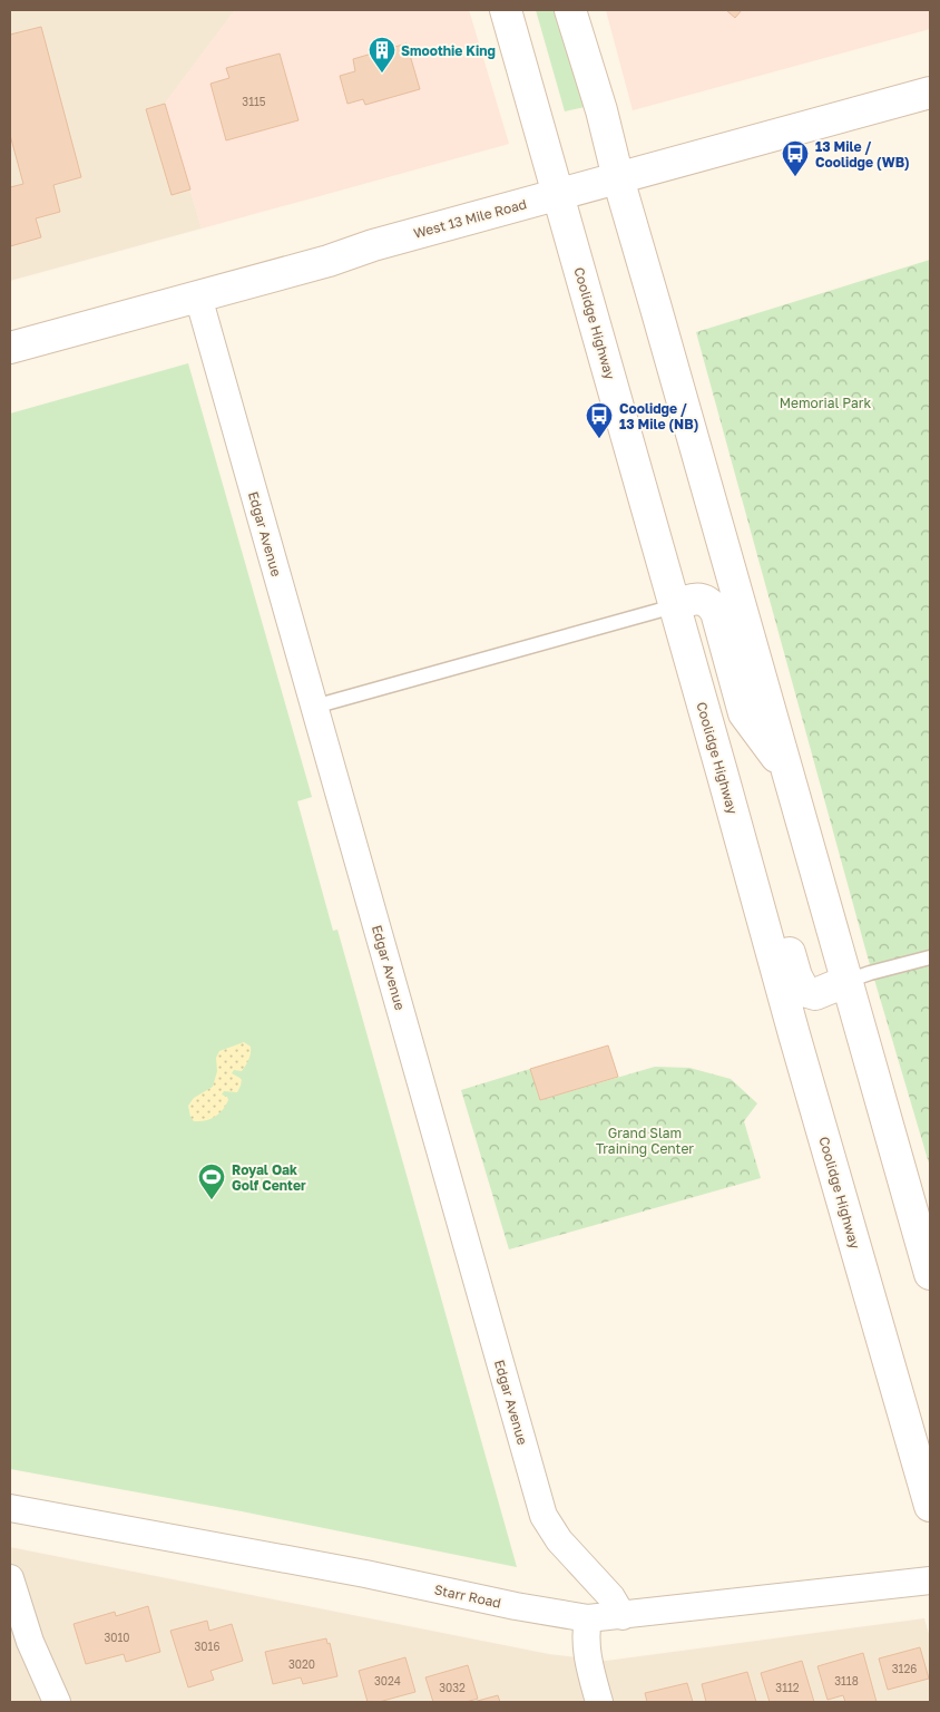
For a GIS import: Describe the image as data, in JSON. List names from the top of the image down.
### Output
{
  "streets": {
    "main road": ["West 13 Mile Road", "Coolidge Highway"],
    "street": ["Edgar Avenue", "Starr Road"]
  },
  "crossings": [
    ["West 13 Mile Road", "Coolidge Highway"],
    ["West 13 Mile Road", "Edgar Avenue"],
    ["Edgar Avenue", "Starr Road"]
  ],
  "parks": ["Memorial Park", "Grand Slam Training Center"],
  "places": {
    "building": ["Smoothie King"],
    "bus stop": ["13 Mile / Coolidge (WB)", "Coolidge / 13 Mile (NB)"],
    "sports": ["Royal Oak Golf Center"]
  },
  "house_numbers": [
    "3115",
    "3010",
    "3016",
    "3020",
    "3126",
    "3024",
    "3118",
    "3032",
    "3112"
  ]
}
